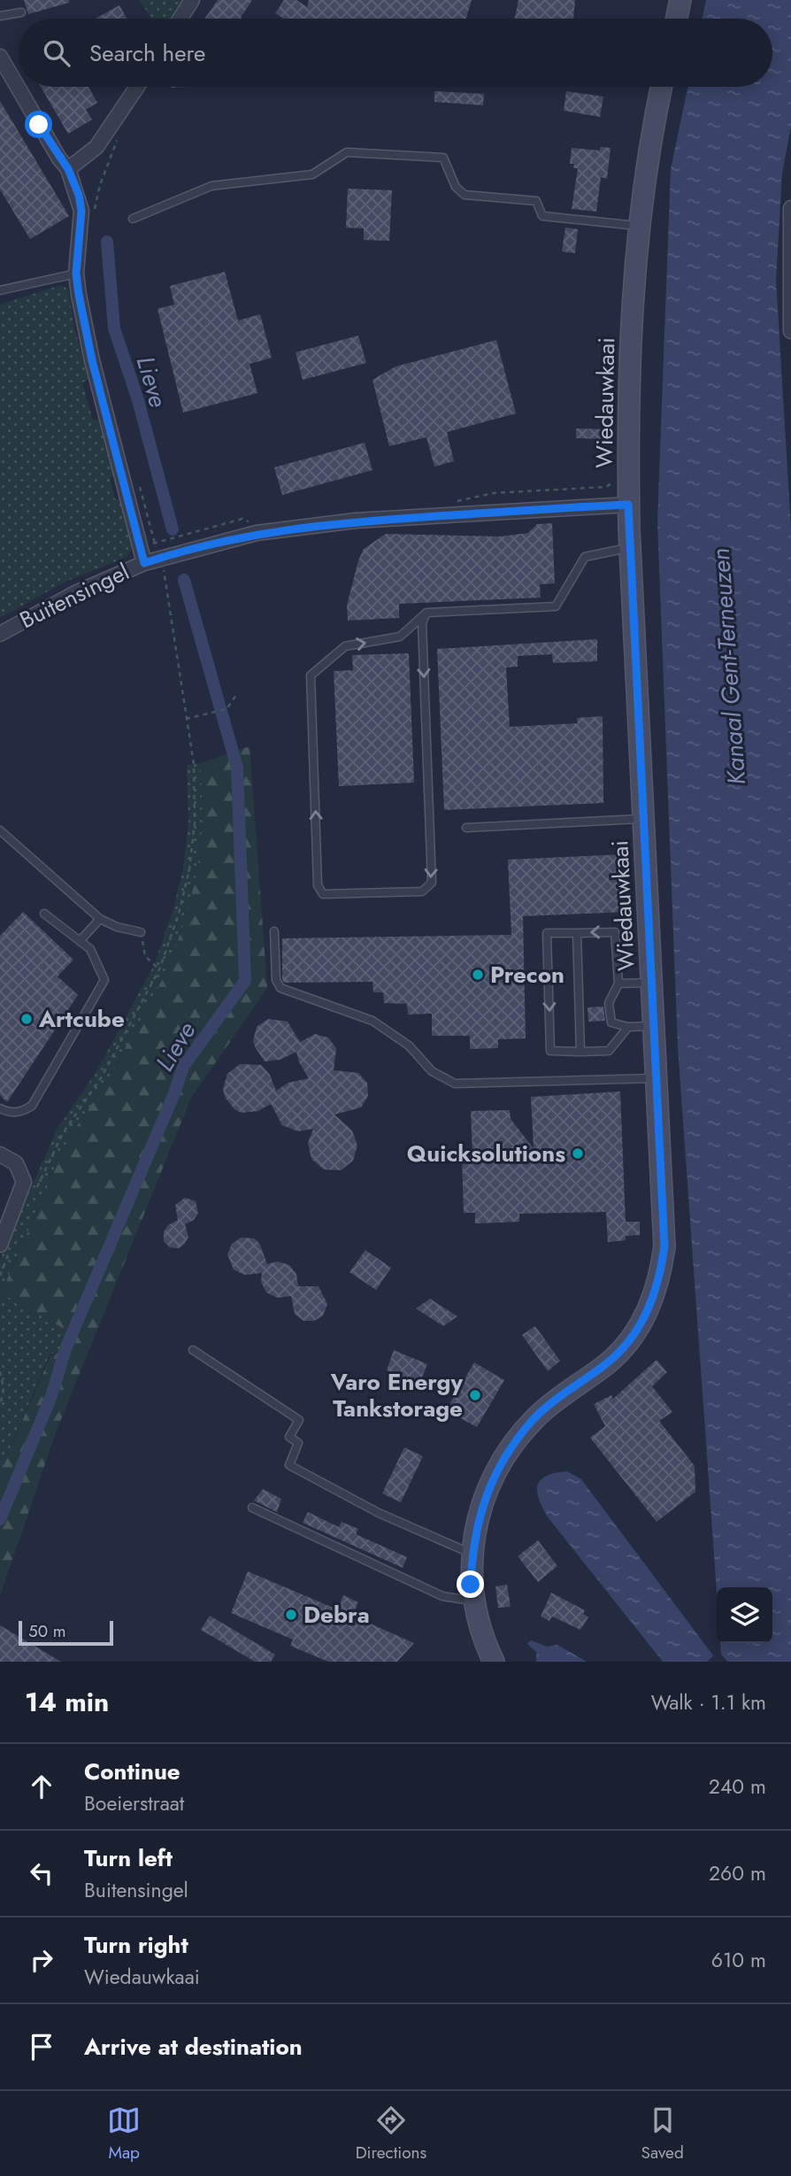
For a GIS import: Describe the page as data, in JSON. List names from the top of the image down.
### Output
{
  "streets": {
    "main road": ["Wiedauwkaai"],
    "street": ["Buitensingel"]
  },
  "crossings": [
    ["Wiedauwkaai", "Buitensingel"]
  ],
  "water": ["Lieve", "Kanaal Gent-Terneuzen"],
  "places": [
    "Precon",
    "Artcube",
    "Quicksolutions",
    "Varo Energy Tankstorage",
    "Debra"
  ],
  "scale_bar": "50 m",
  "page": {
    "search": "Search here",
    "scale": "50 m",
    "heading": ["14 min", "Walk · 1.1 km"],
    "list": [
      ["Continue", "Boeierstraat", "240 m"],
      ["Turn left", "Buitensingel", "260 m"],
      ["Turn right", "Wiedauwkaai", "610 m"],
      "Arrive at destination"
    ],
    "nav": ["Map", "Directions", "Saved"]
  }
}
